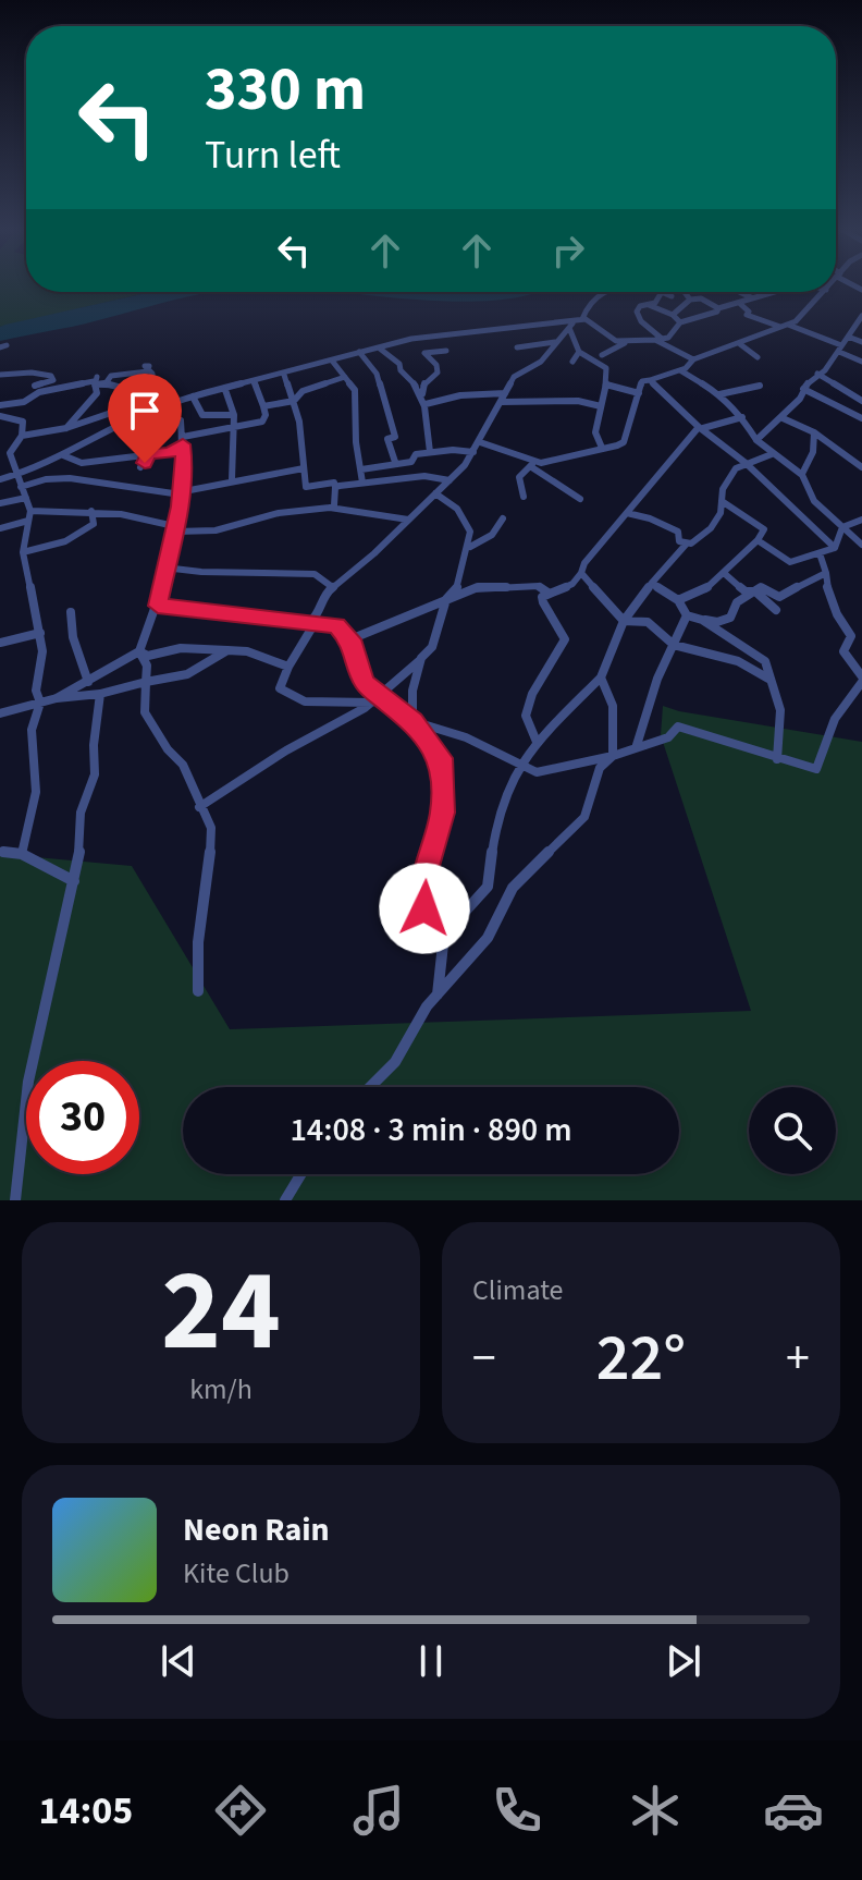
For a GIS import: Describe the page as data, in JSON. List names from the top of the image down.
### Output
{
  "page": {
    "turn": ["330 m", "Turn left"],
    "limit": "30",
    "trip": "14:08 · 3 min · 890 m",
    "tile": [
      ["24", "km/h"],
      "Climate"
    ],
    "heat": ["−", "22°", "+"],
    "song": ["Neon Rain", "Kite Club"],
    "tabs": "14:05"
  }
}
